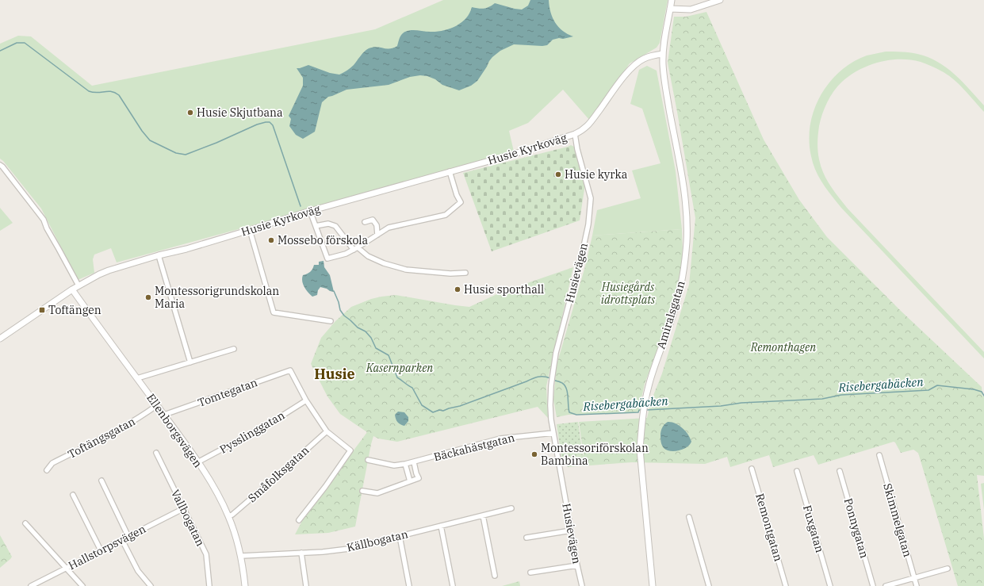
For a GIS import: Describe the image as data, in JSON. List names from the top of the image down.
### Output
{
  "streets": {
    "street": [
      "Husie Kyrkoväg",
      "Husievägen",
      "Amiralsgatan",
      "Tomtegatan",
      "Ellenborgsvägen",
      "Pysslinggatan",
      "Toftängsgatan",
      "Bäckahästgatan",
      "Småfolksgatan",
      "Vallbogatan",
      "Skimmelgatan",
      "Remontgatan",
      "Ponnygatan",
      "Fuxgatan",
      "Källbogatan",
      "Hallstorpsvägen"
    ]
  },
  "crossings": [
    ["Husie Kyrkoväg", "Husievägen"],
    ["Husie Kyrkoväg", "Ellenborgsvägen"],
    ["Husievägen", "Bäckahästgatan"],
    ["Tomtegatan", "Ellenborgsvägen"],
    ["Tomtegatan", "Pysslinggatan"],
    ["Ellenborgsvägen", "Pysslinggatan"],
    ["Ellenborgsvägen", "Toftängsgatan"],
    ["Ellenborgsvägen", "Småfolksgatan"],
    ["Ellenborgsvägen", "Källbogatan"],
    ["Vallbogatan", "Hallstorpsvägen"]
  ],
  "districts": ["Husie"],
  "water": ["Risebergabäcken"],
  "parks": ["Husiegårds idrottsplats", "Remonthagen", "Kasernparken"],
  "places": {
    "other": [
      "Husie Skjutbana",
      "Husie kyrka",
      "Mossebo förskola",
      "Husie sporthall",
      "Montessorigrundskolan Maria",
      "Montessoriförskolan Bambina"
    ],
    "transit": ["Toftängen"]
  }
}
